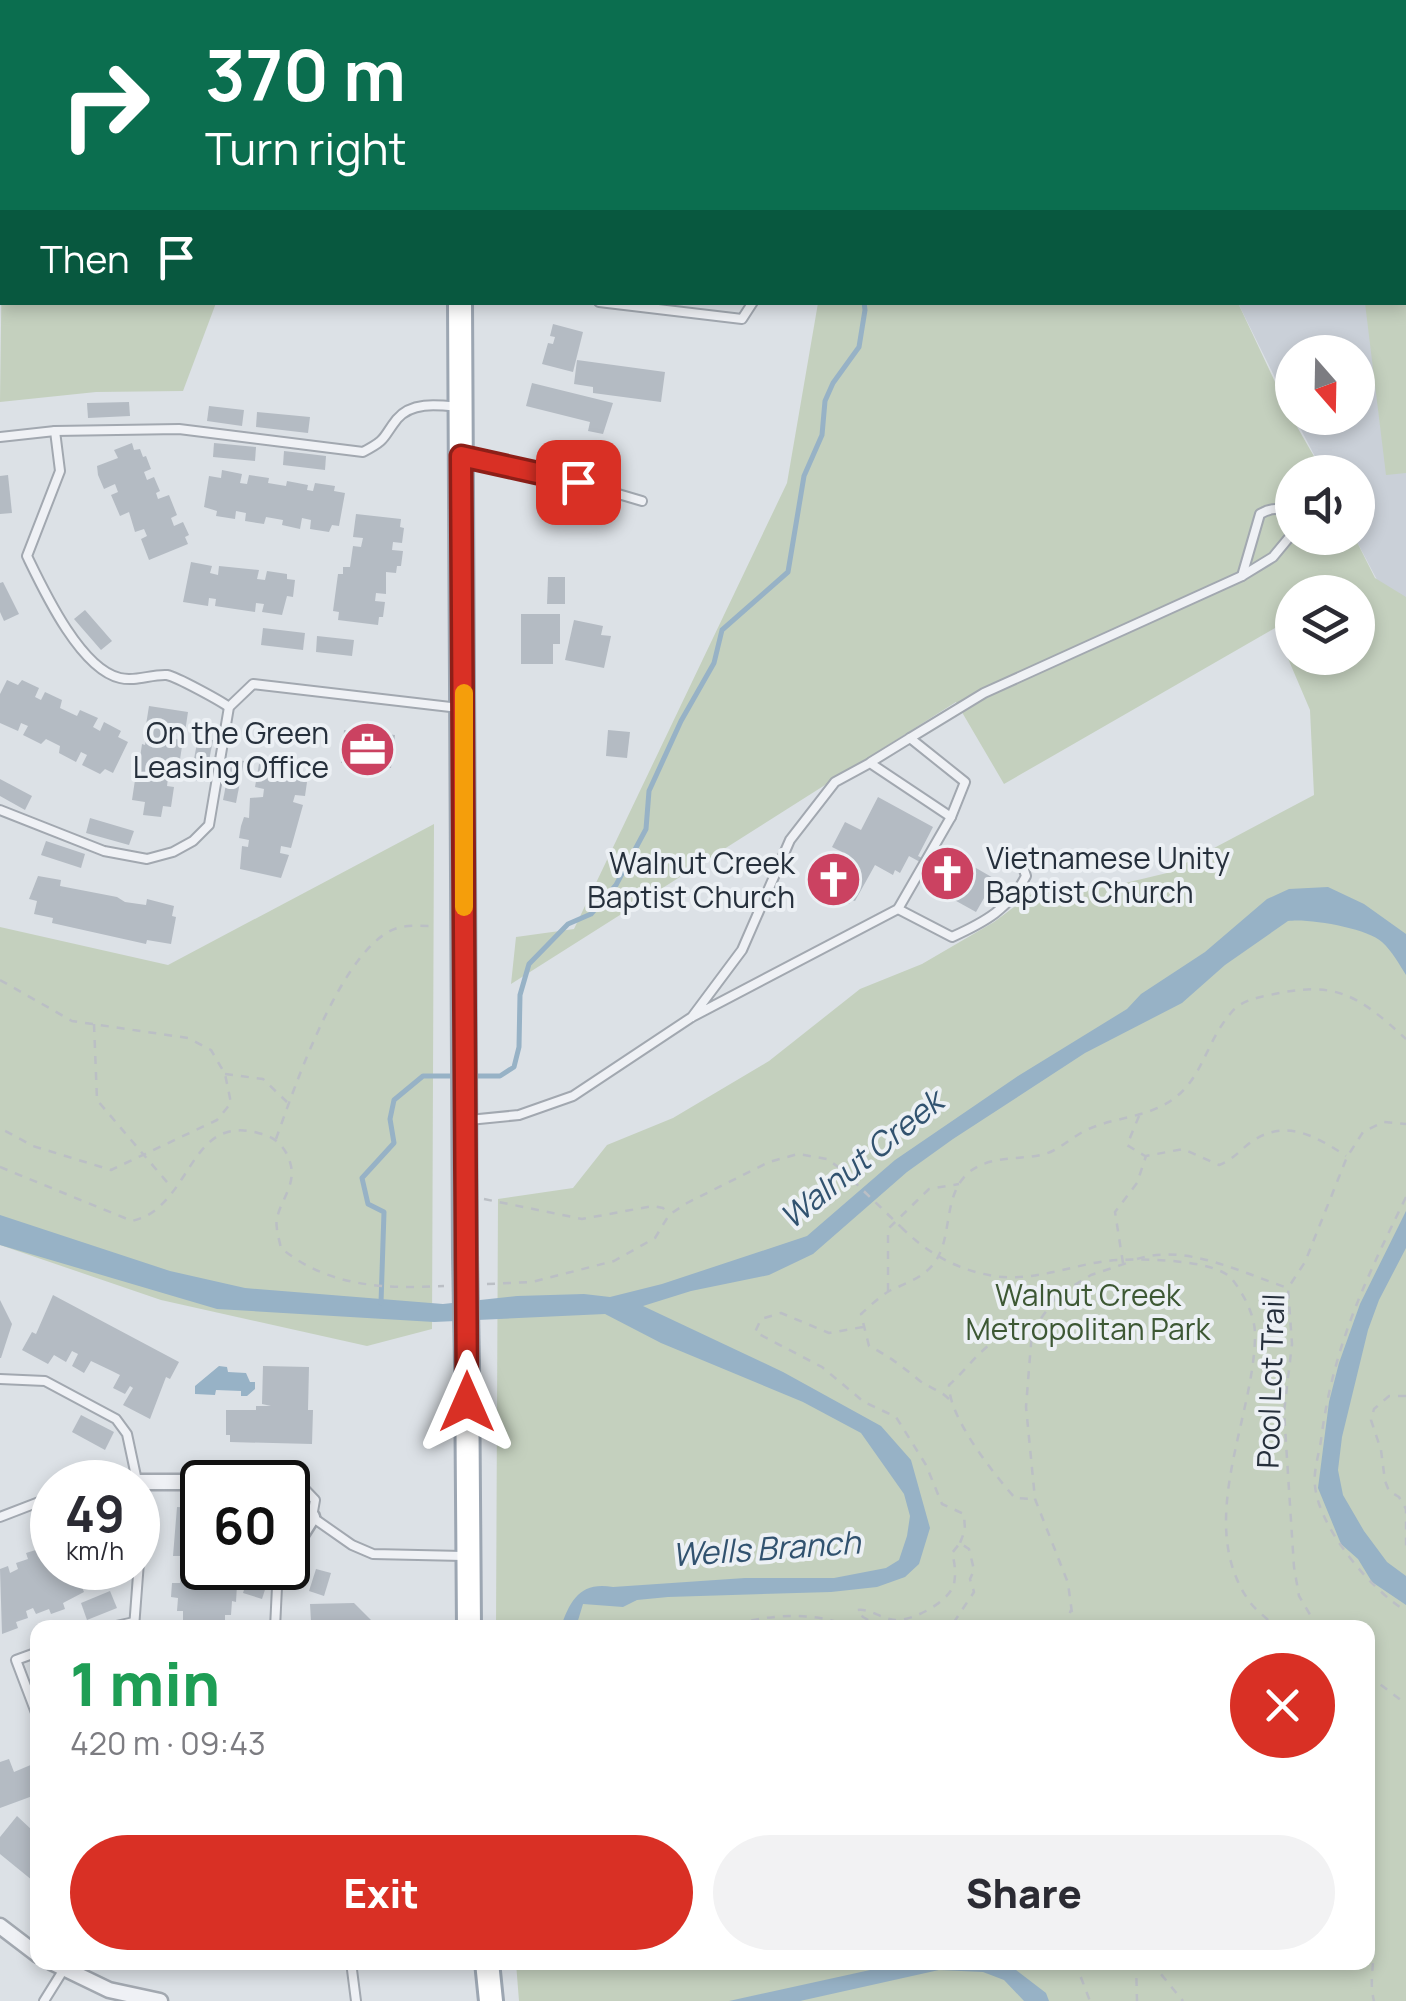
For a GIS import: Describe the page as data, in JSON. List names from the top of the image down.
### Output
{
  "streets": {
    "path": ["Pool Lot Trail"]
  },
  "water": ["Walnut Creek", "Wells Branch"],
  "parks": ["Walnut Creek Metropolitan Park"],
  "places": {
    "office": ["On the Green Leasing Office"],
    "church": ["Vietnamese Unity Baptist Church", "Walnut Creek Baptist Church"]
  },
  "north": "bottom",
  "page": {
    "turn": ["370 m", "Turn right"],
    "then": "Then",
    "speed": "49 km/h",
    "limit": "60",
    "heading": ["1 min", "420 m · 09:43"],
    "buttons": ["Exit", "Share"]
  }
}
